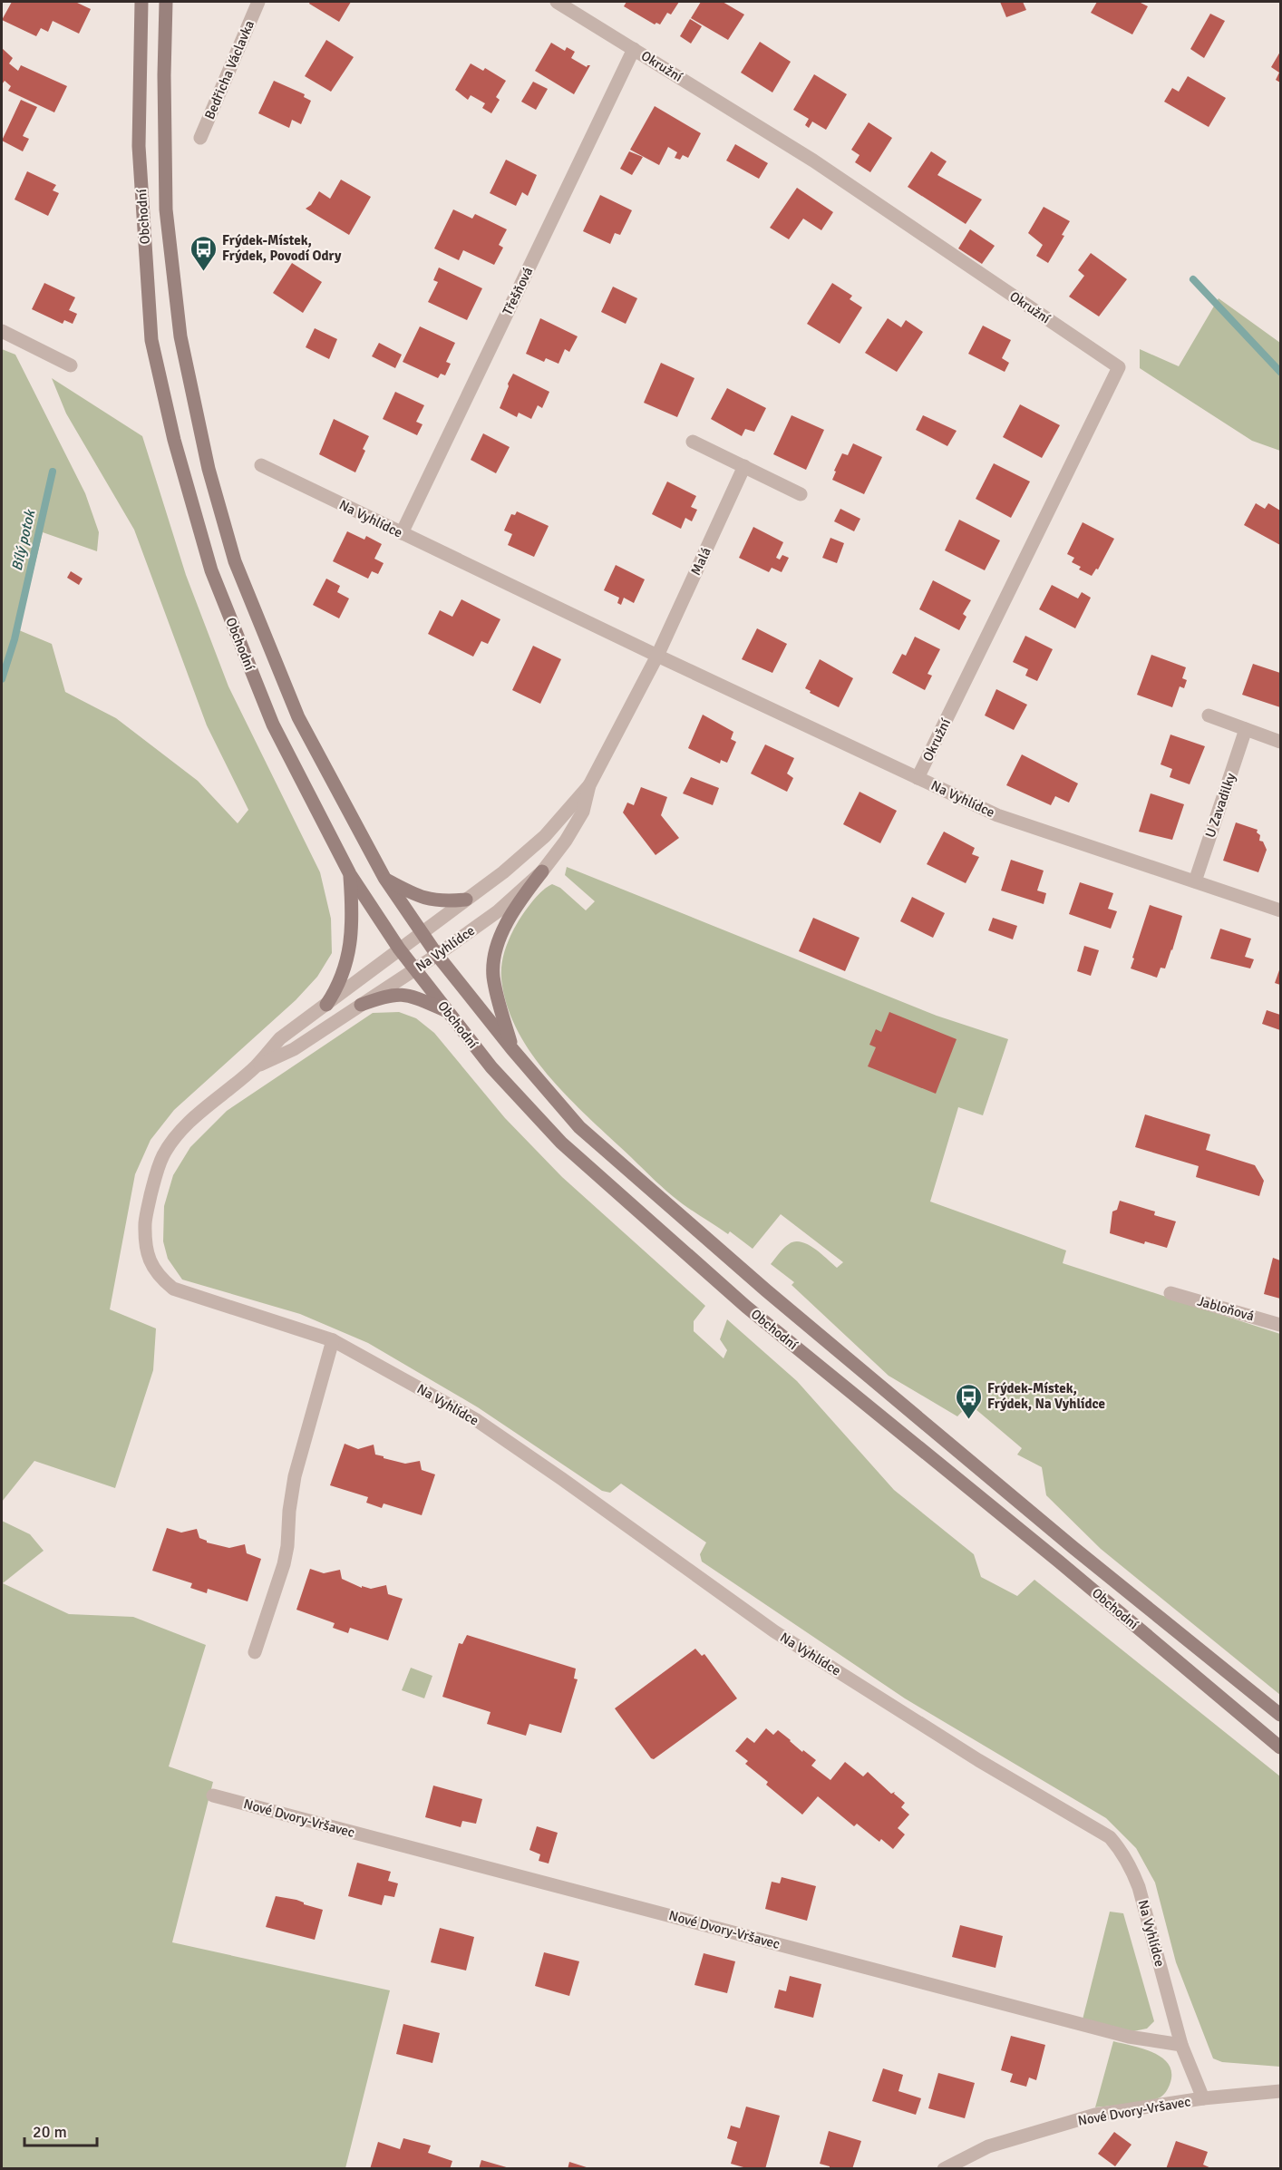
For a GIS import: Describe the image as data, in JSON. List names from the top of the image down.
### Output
{
  "streets": {
    "main road": ["Obchodní"],
    "street": [
      "Okružní",
      "Bedřicha Václavka",
      "Třešňová",
      "Na Vyhlídce",
      "Malá",
      "U Zavadilky",
      "Jabloňová",
      "Nové Dvory-Vršavec"
    ]
  },
  "crossings": [
    ["Okružní", "Třešňová"],
    ["Okružní", "Na Vyhlídce"],
    ["Obchodní", "Na Vyhlídce"],
    ["Třešňová", "Na Vyhlídce"],
    ["Na Vyhlídce", "Malá"],
    ["Na Vyhlídce", "U Zavadilky"],
    ["Na Vyhlídce", "Nové Dvory-Vršavec"]
  ],
  "water": ["Bílý potok"],
  "places": {
    "bus stop": ["Frýdek-Místek, Frýdek, Povodí Odry", "Frýdek-Místek, Frýdek, Na Vyhlídce"]
  },
  "scale_bar": "20 m"
}
